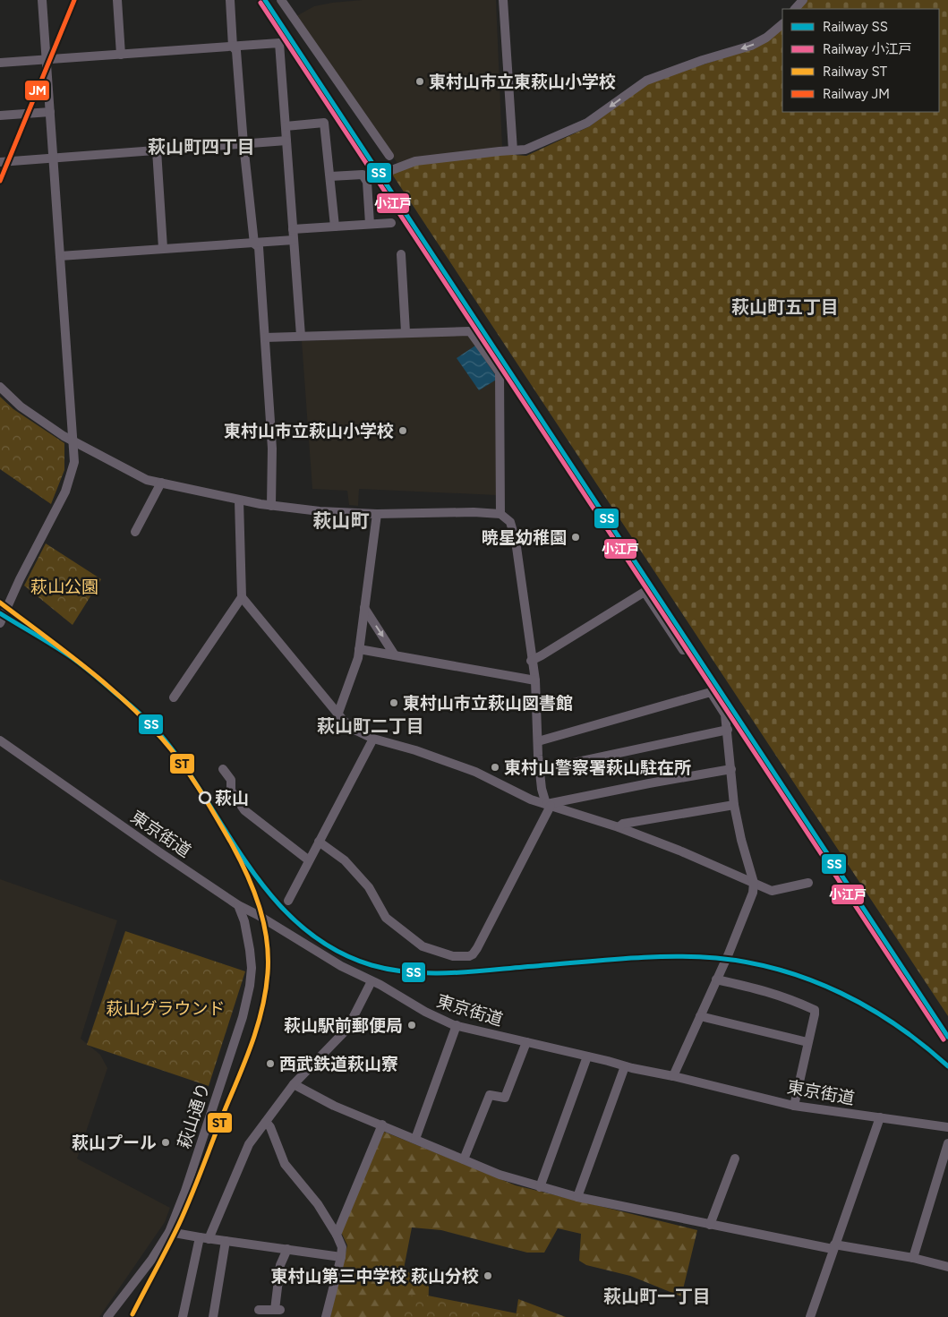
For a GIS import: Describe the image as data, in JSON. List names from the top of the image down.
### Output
{
  "streets": {
    "street": ["東京街道", "萩山通り"]
  },
  "crossings": [
    ["東京街道", "萩山通り"]
  ],
  "districts": [
    "萩山町四丁目",
    "萩山町五丁目",
    "萩山町",
    "萩山町二丁目",
    "萩山町一丁目"
  ],
  "parks": ["萩山公園", "萩山グラウンド"],
  "places": [
    "東村山市立東萩山小学校",
    "東村山市立萩山小学校",
    "暁星幼稚園",
    "東村山市立萩山図書館",
    "東村山警察署萩山駐在所",
    "萩山",
    "萩山駅前郵便局",
    "西武鉄道萩山寮",
    "萩山プール",
    "東村山第三中学校 萩山分校"
  ],
  "lines": [
    "rail line SS",
    "rail line JM",
    "rail line 小江戸",
    "rail line ST"
  ],
  "legend": [
    "Railway SS",
    "Railway 小江戸",
    "Railway ST",
    "Railway JM"
  ]
}
